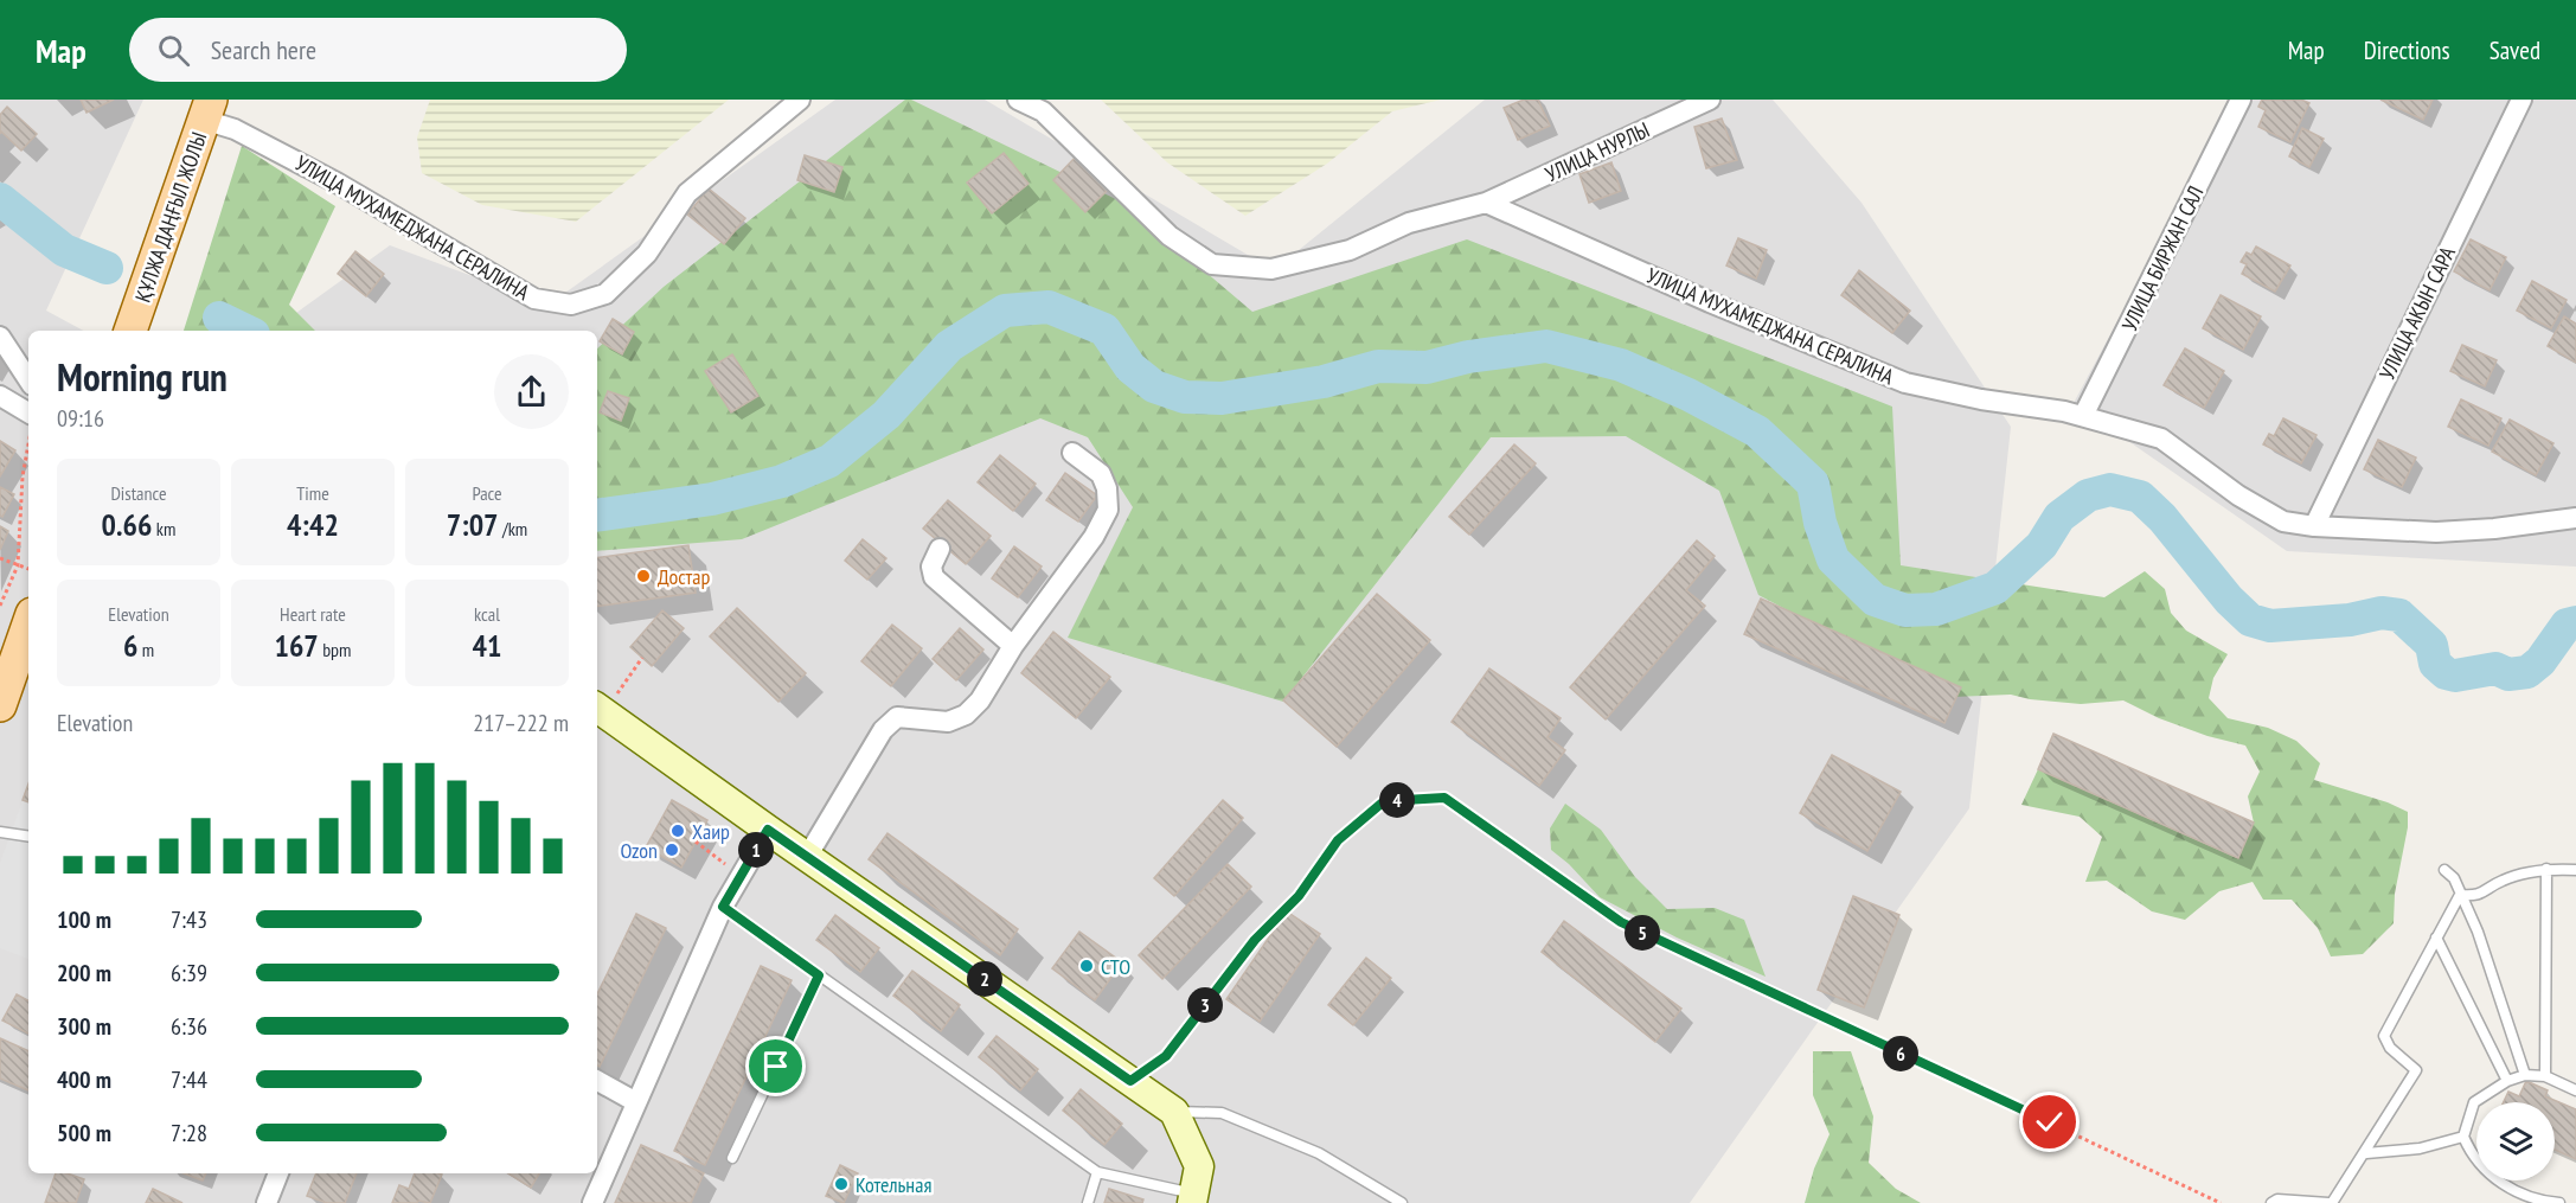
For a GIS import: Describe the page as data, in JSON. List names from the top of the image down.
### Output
{
  "streets": {
    "main road": ["ҚҰЛЖА ДАҢҒЫЛ ЖОЛЫ"],
    "street": [
      "УЛИЦА НУРЛЫ",
      "УЛИЦА МУХАМЕДЖАНА СЕРАЛИНА",
      "УЛИЦА БИРЖАН САЛ",
      "УЛИЦА АКЫН САРА"
    ]
  },
  "crossings": [
    ["УЛИЦА НУРЛЫ", "УЛИЦА МУХАМЕДЖАНА СЕРАЛИНА"],
    ["ҚҰЛЖА ДАҢҒЫЛ ЖОЛЫ", "УЛИЦА МУХАМЕДЖАНА СЕРАЛИНА"],
    ["УЛИЦА МУХАМЕДЖАНА СЕРАЛИНА", "УЛИЦА БИРЖАН САЛ"],
    ["УЛИЦА МУХАМЕДЖАНА СЕРАЛИНА", "УЛИЦА АКЫН САРА"]
  ],
  "places": [
    "Достар",
    "Хаир",
    "Ozon",
    "СТО",
    "Котельная"
  ],
  "page": {
    "header": "Map",
    "search": "Search here",
    "nav": ["Map", "Directions", "Saved"],
    "heading": ["Morning run", "09:16"],
    "stats": [
      ["Distance", "0.66 km"],
      ["Time", "4:42"],
      ["Pace", "7:07 /km"],
      ["Elevation", "6 m"],
      ["Heart rate", "167 bpm"],
      ["kcal", "41"]
    ],
    "chart": ["Elevation", "217–222 m"],
    "pins": [
      "4",
      "1",
      "5",
      "2",
      "3",
      "6"
    ],
    "list": [
      {
        "name": "100 m",
        "note": "7:43"
      },
      {
        "name": "200 m",
        "note": "6:39"
      },
      {
        "name": "300 m",
        "note": "6:36"
      },
      {
        "name": "400 m",
        "note": "7:44"
      },
      {
        "name": "500 m",
        "note": "7:28"
      }
    ]
  }
}
